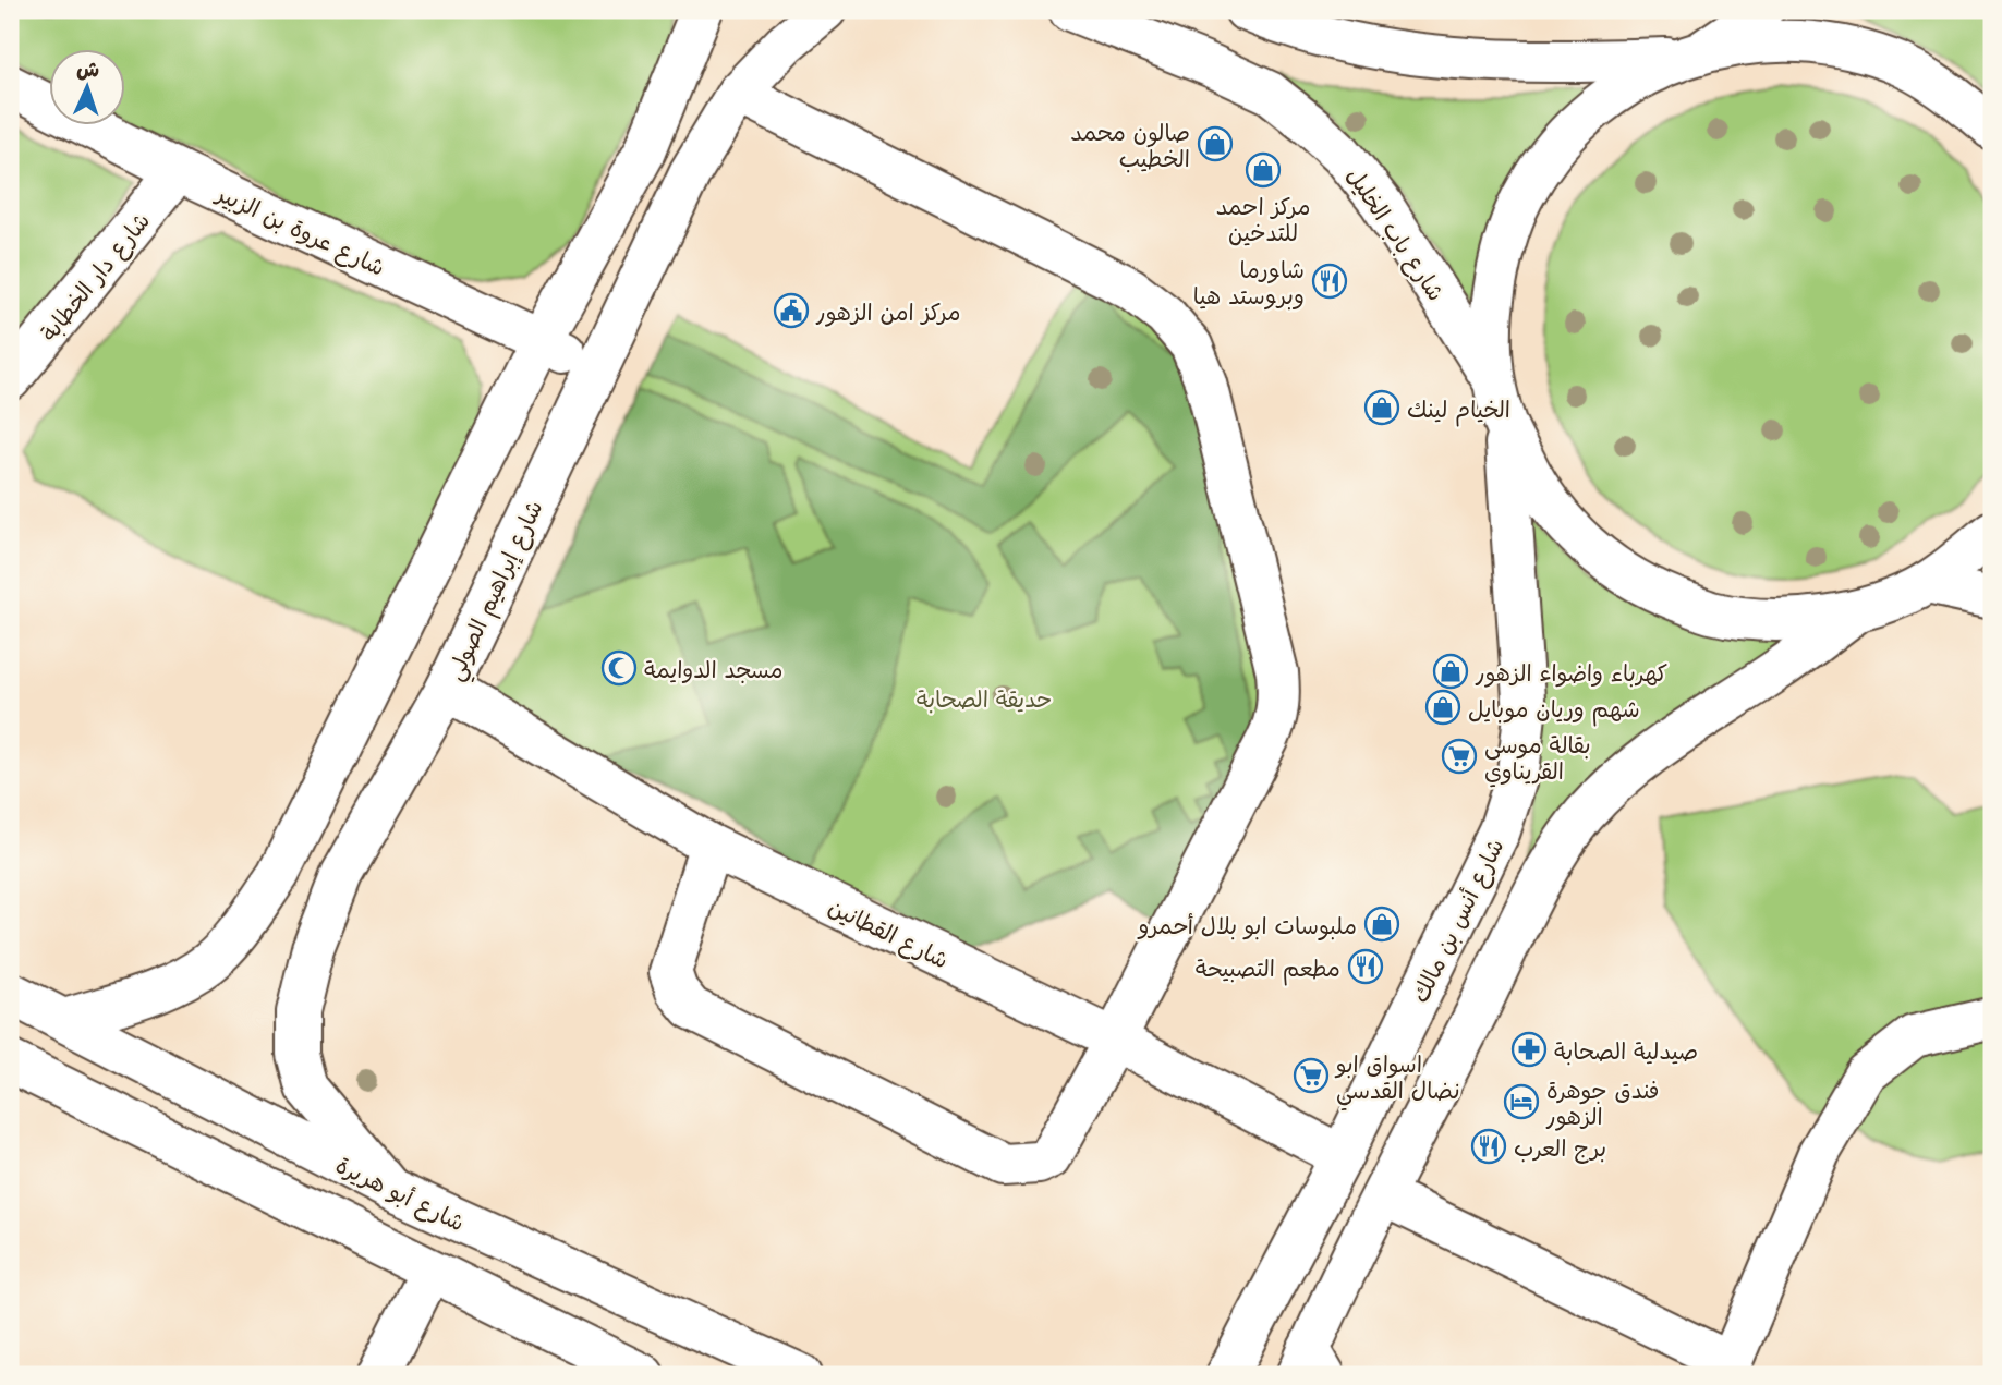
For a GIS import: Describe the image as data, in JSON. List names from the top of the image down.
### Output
{
  "streets": {
    "main road": [
      "شارع عروة بن الزبير",
      "شارع باب الخليل",
      "شارع دار الخطابة",
      "شارع إبراهيم الصولي",
      "شارع أنس بن مالك",
      "شارع القطانين",
      "شارع أبو هريرة"
    ]
  },
  "crossings": [
    ["شارع عروة بن الزبير", "شارع دار الخطابة"],
    ["شارع عروة بن الزبير", "شارع إبراهيم الصولي"],
    ["شارع إبراهيم الصولي", "شارع القطانين"],
    ["شارع إبراهيم الصولي", "شارع أبو هريرة"],
    ["شارع أنس بن مالك", "شارع القطانين"]
  ],
  "parks": ["حديقة الصحابة"],
  "places": {
    "shop": [
      "صالون محمد الخطيب",
      "مركز احمد للتدخين",
      "الخيام لينك",
      "كهرباء واضواء الزهور",
      "شهم وريان موبايل",
      "ملبوسات ابو بلال أحمرو"
    ],
    "restaurant": ["شاورما وبروستد هيا", "مطعم التصبيحة", "برج العرب"],
    "public building": ["مركز امن الزهور"],
    "mosque": ["مسجد الدوايمة"],
    "supermarket": ["بقالة موسى القريناوي", "اسواق ابو نضال القدسي"],
    "pharmacy": ["صيدلية الصحابة"],
    "hotel": ["فندق جوهرة الزهور"]
  },
  "north": "top"
}
